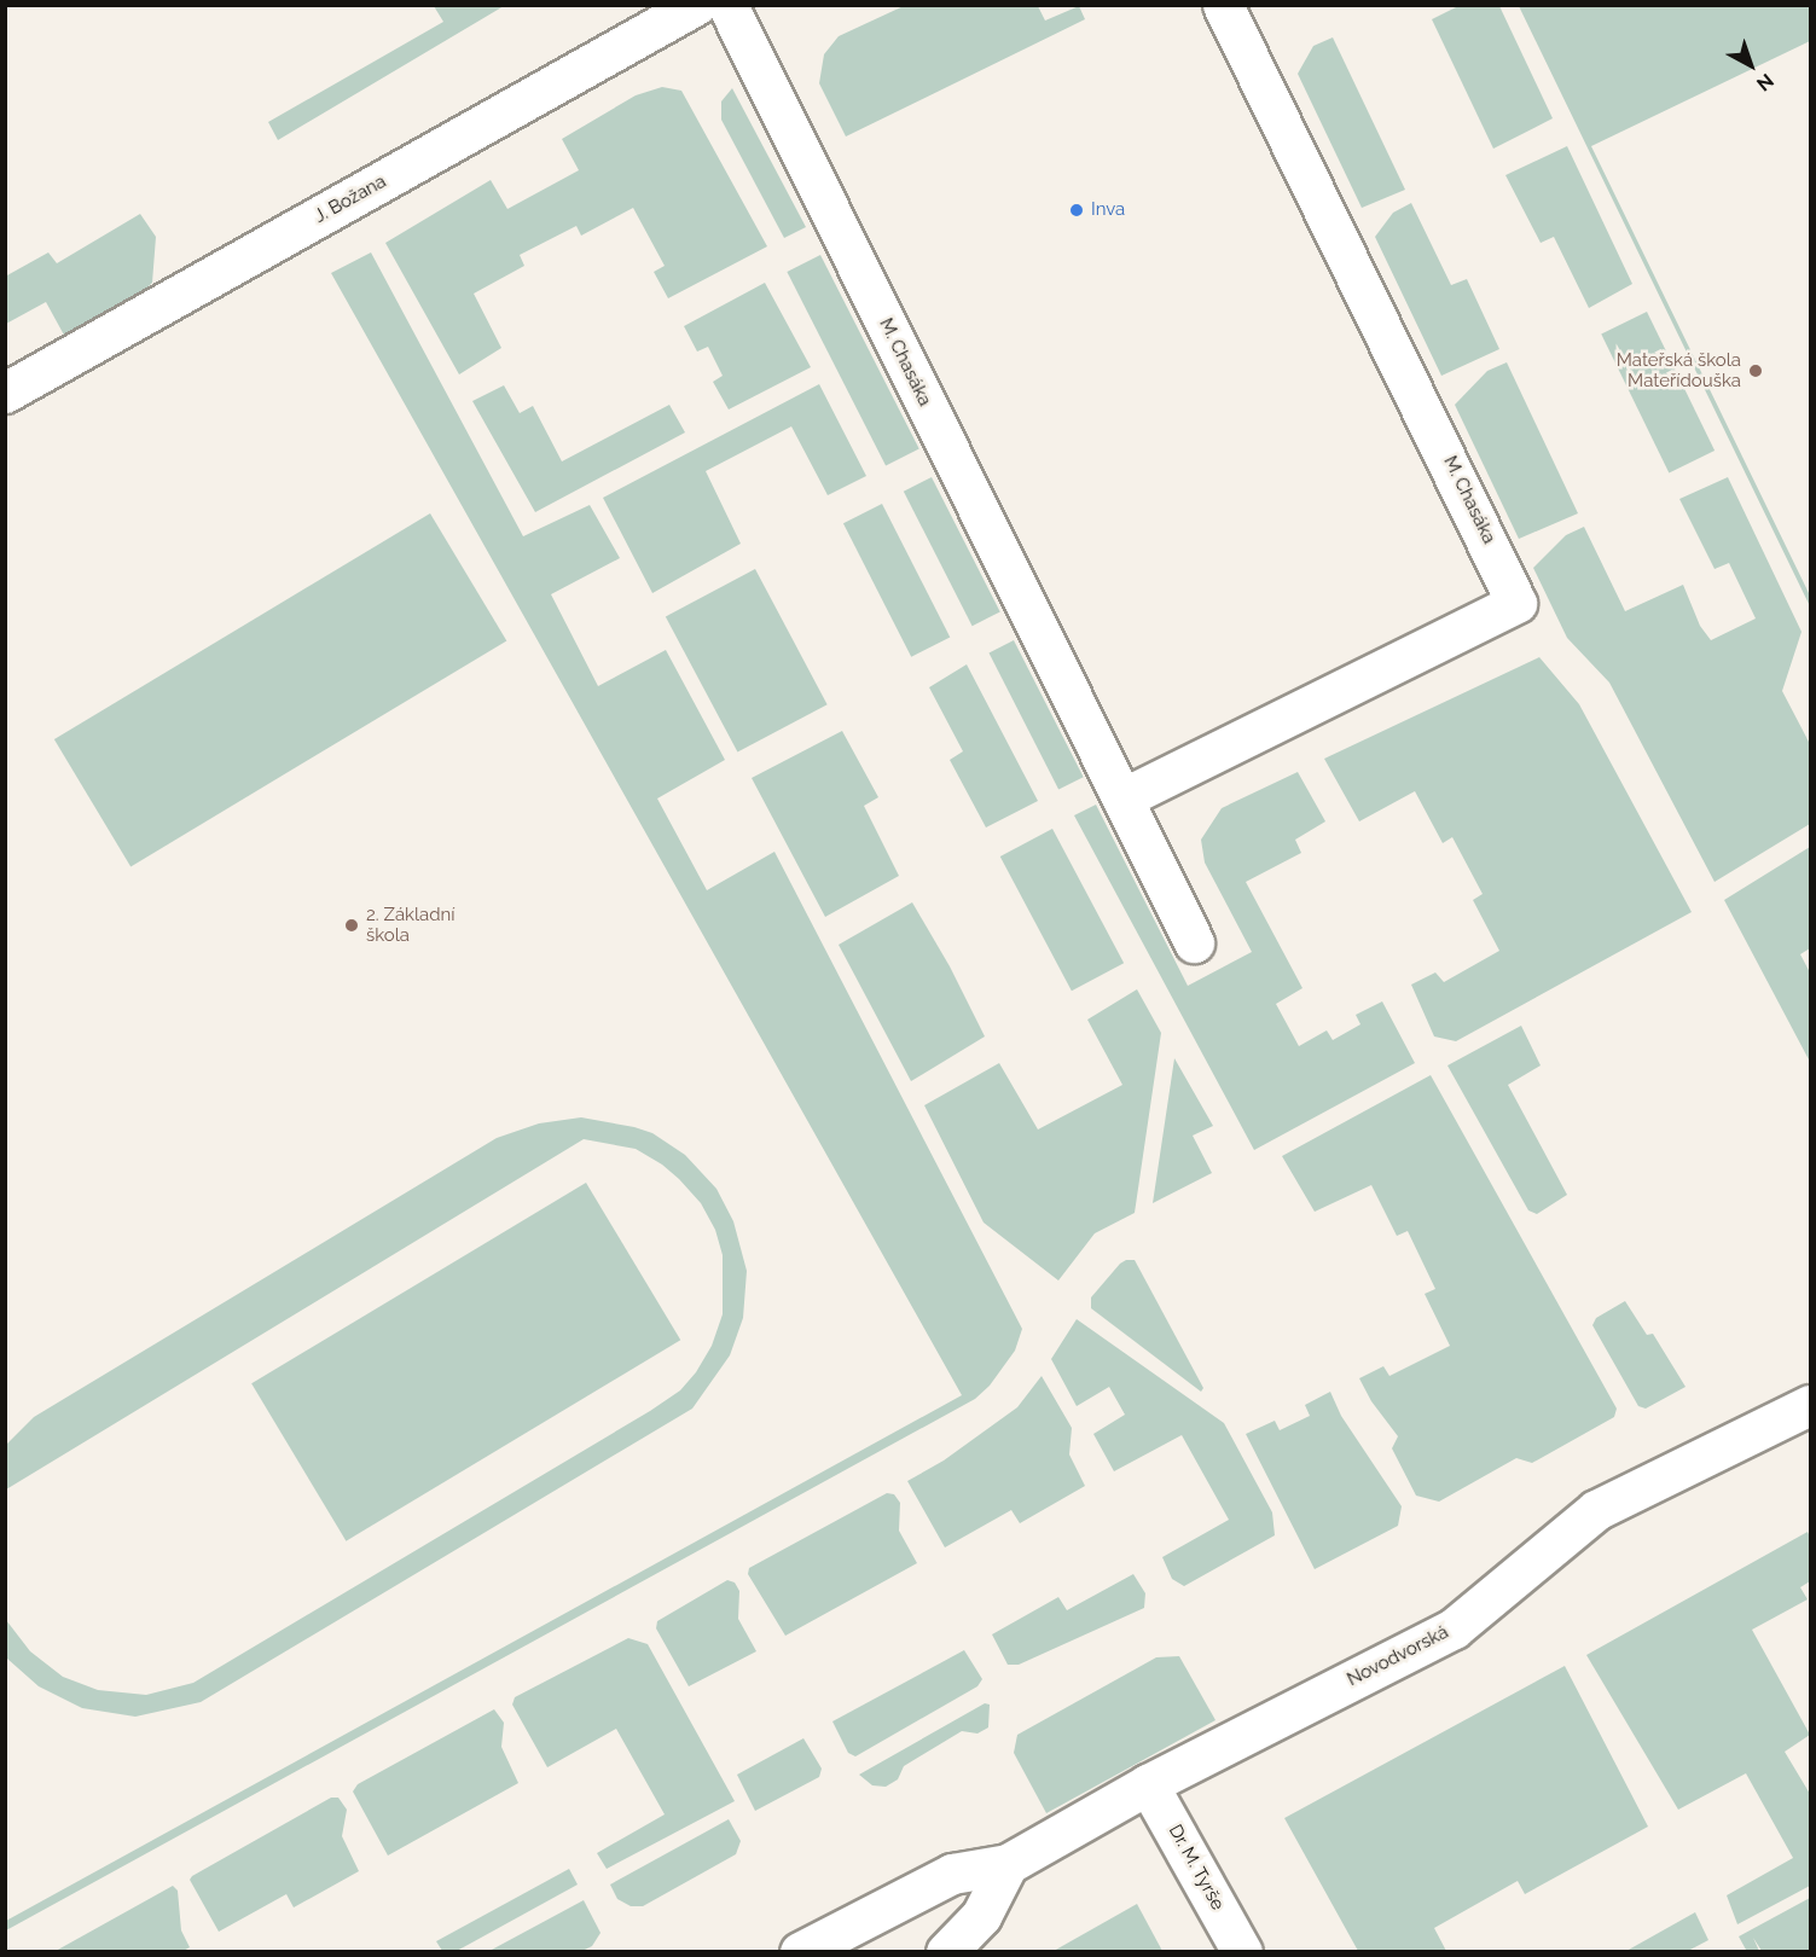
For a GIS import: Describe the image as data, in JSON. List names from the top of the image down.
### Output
{
  "streets": {
    "street": [
      "J. Božana",
      "M. Chasáka",
      "Novodvorská",
      "Dr. M. Tyrše"
    ]
  },
  "crossings": [
    ["Novodvorská", "Dr. M. Tyrše"]
  ],
  "places": ["Inva", "Mateřská škola Mateřídouška", "2. Základní škola"],
  "north": "bottom right"
}
